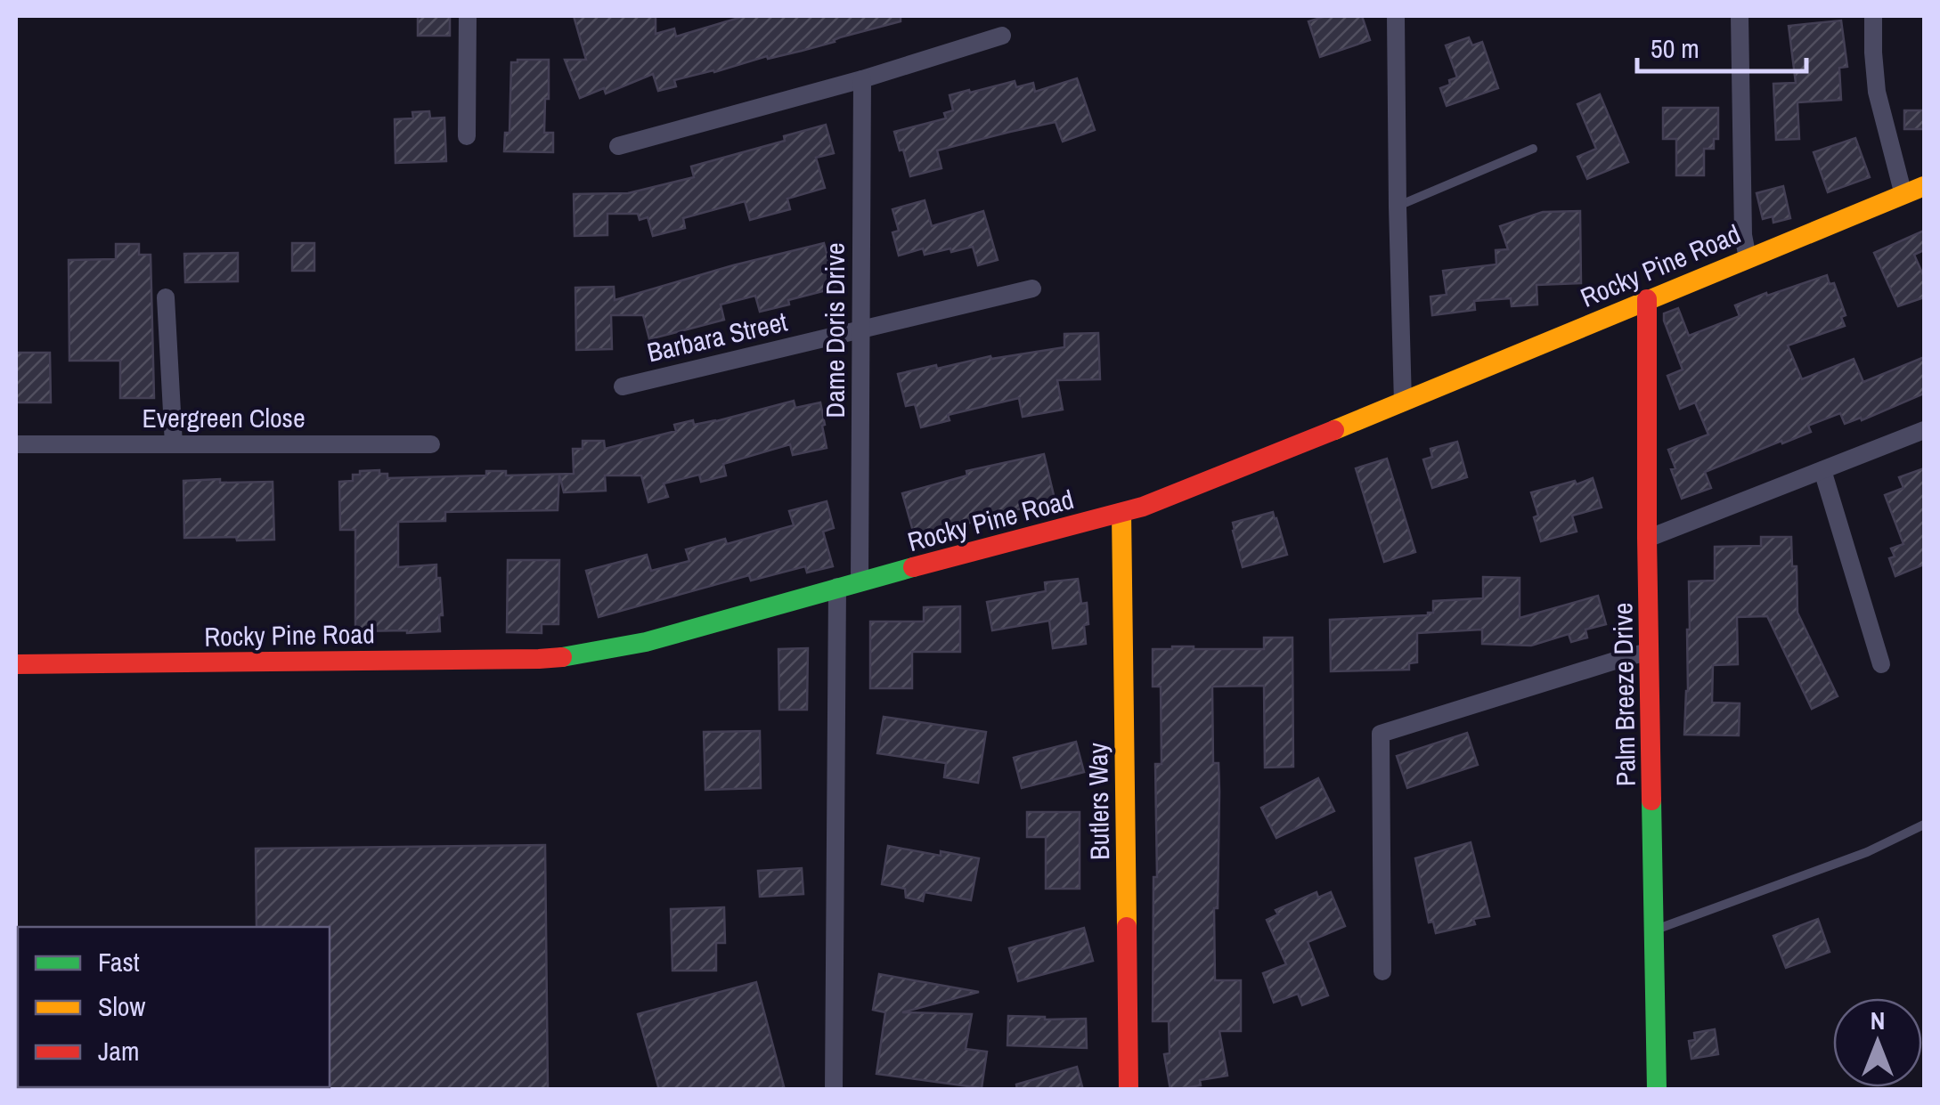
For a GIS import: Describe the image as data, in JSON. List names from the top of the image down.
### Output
{
  "streets": {
    "street": [
      "Rocky Pine Road",
      "Dame Doris Drive",
      "Barbara Street",
      "Evergreen Close",
      "Palm Breeze Drive",
      "Butlers Way"
    ]
  },
  "crossings": [
    ["Rocky Pine Road", "Dame Doris Drive"],
    ["Rocky Pine Road", "Palm Breeze Drive"],
    ["Rocky Pine Road", "Butlers Way"],
    ["Dame Doris Drive", "Barbara Street"]
  ],
  "legend": ["Fast", "Slow", "Jam"],
  "scale_bar": "50 m",
  "north": "top"
}
